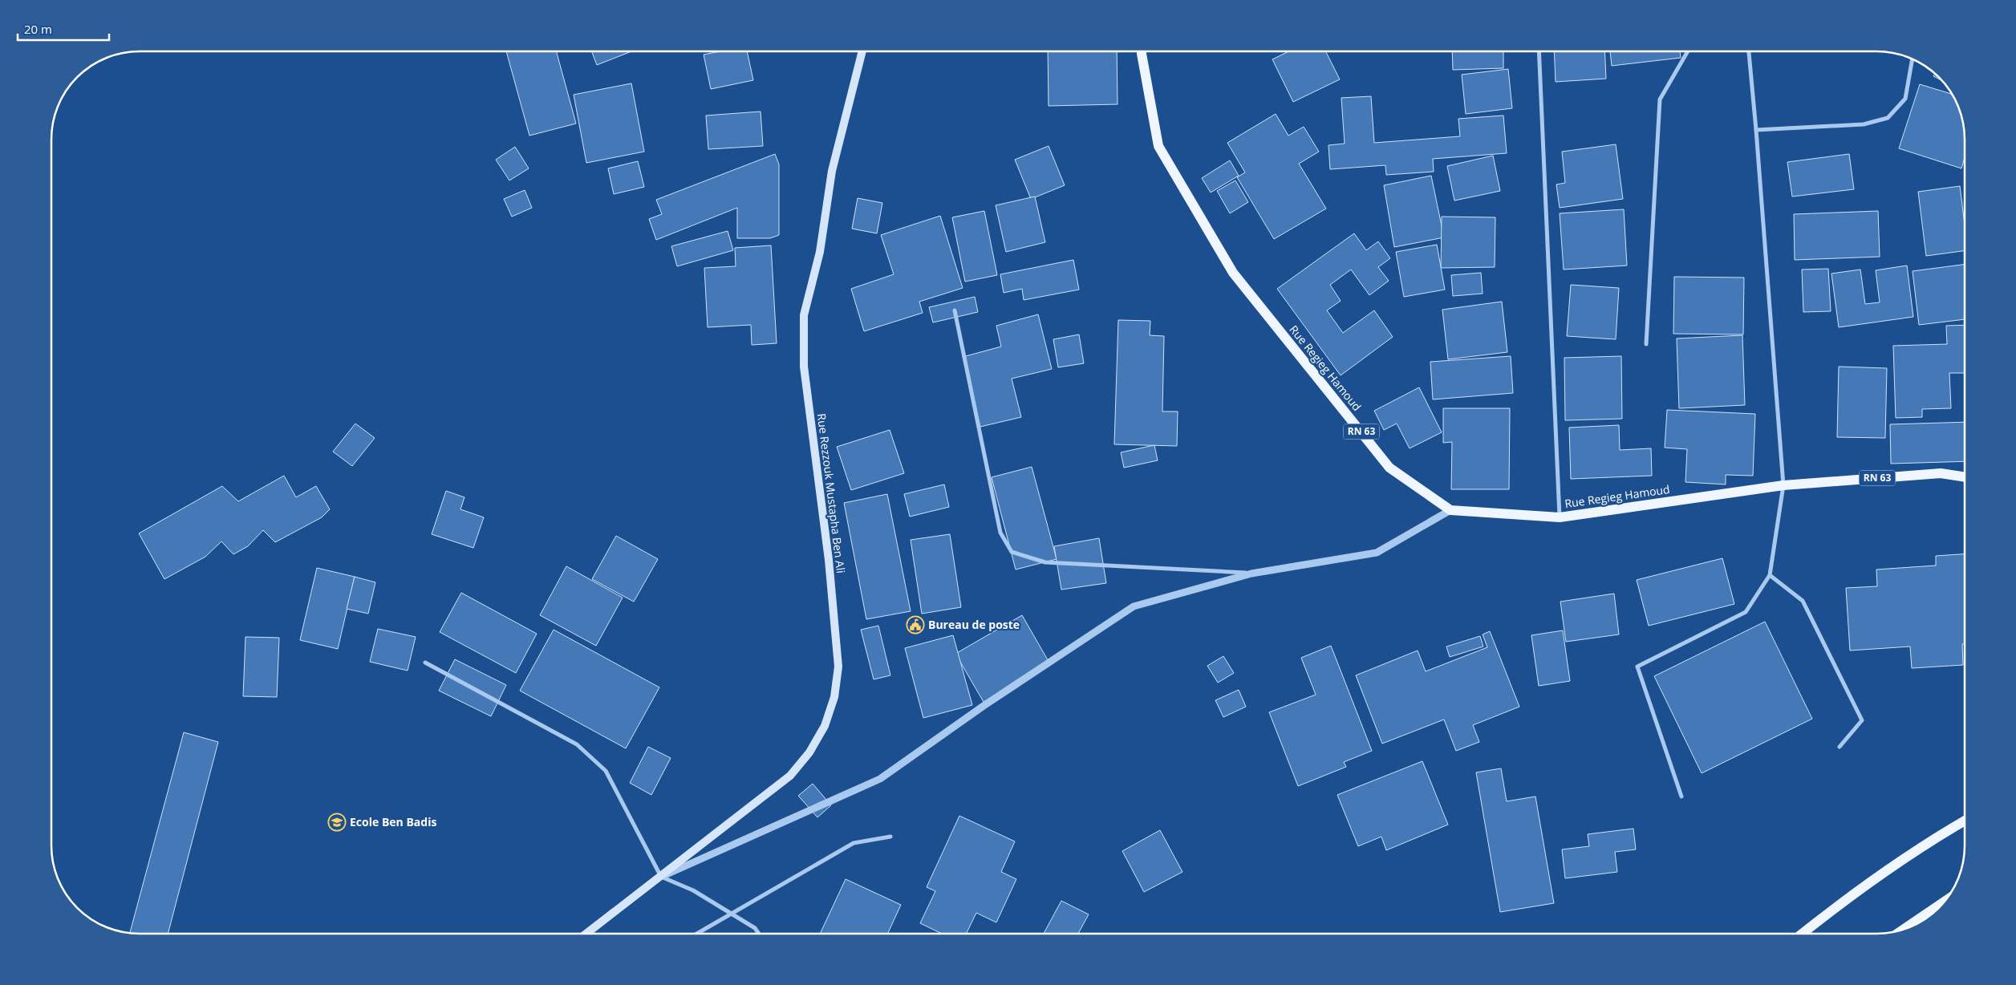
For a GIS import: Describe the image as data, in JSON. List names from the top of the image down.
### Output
{
  "streets": {
    "main road": ["Rue Regieg Hamoud", "RN 63", "Rue Rezzouk Mustapha Ben Ali"]
  },
  "crossings": [
    ["Rue Regieg Hamoud", "RN 63"]
  ],
  "places": {
    "public building": ["Bureau de poste"],
    "school or university": ["Ecole Ben Badis"]
  },
  "scale_bar": "20 m"
}
